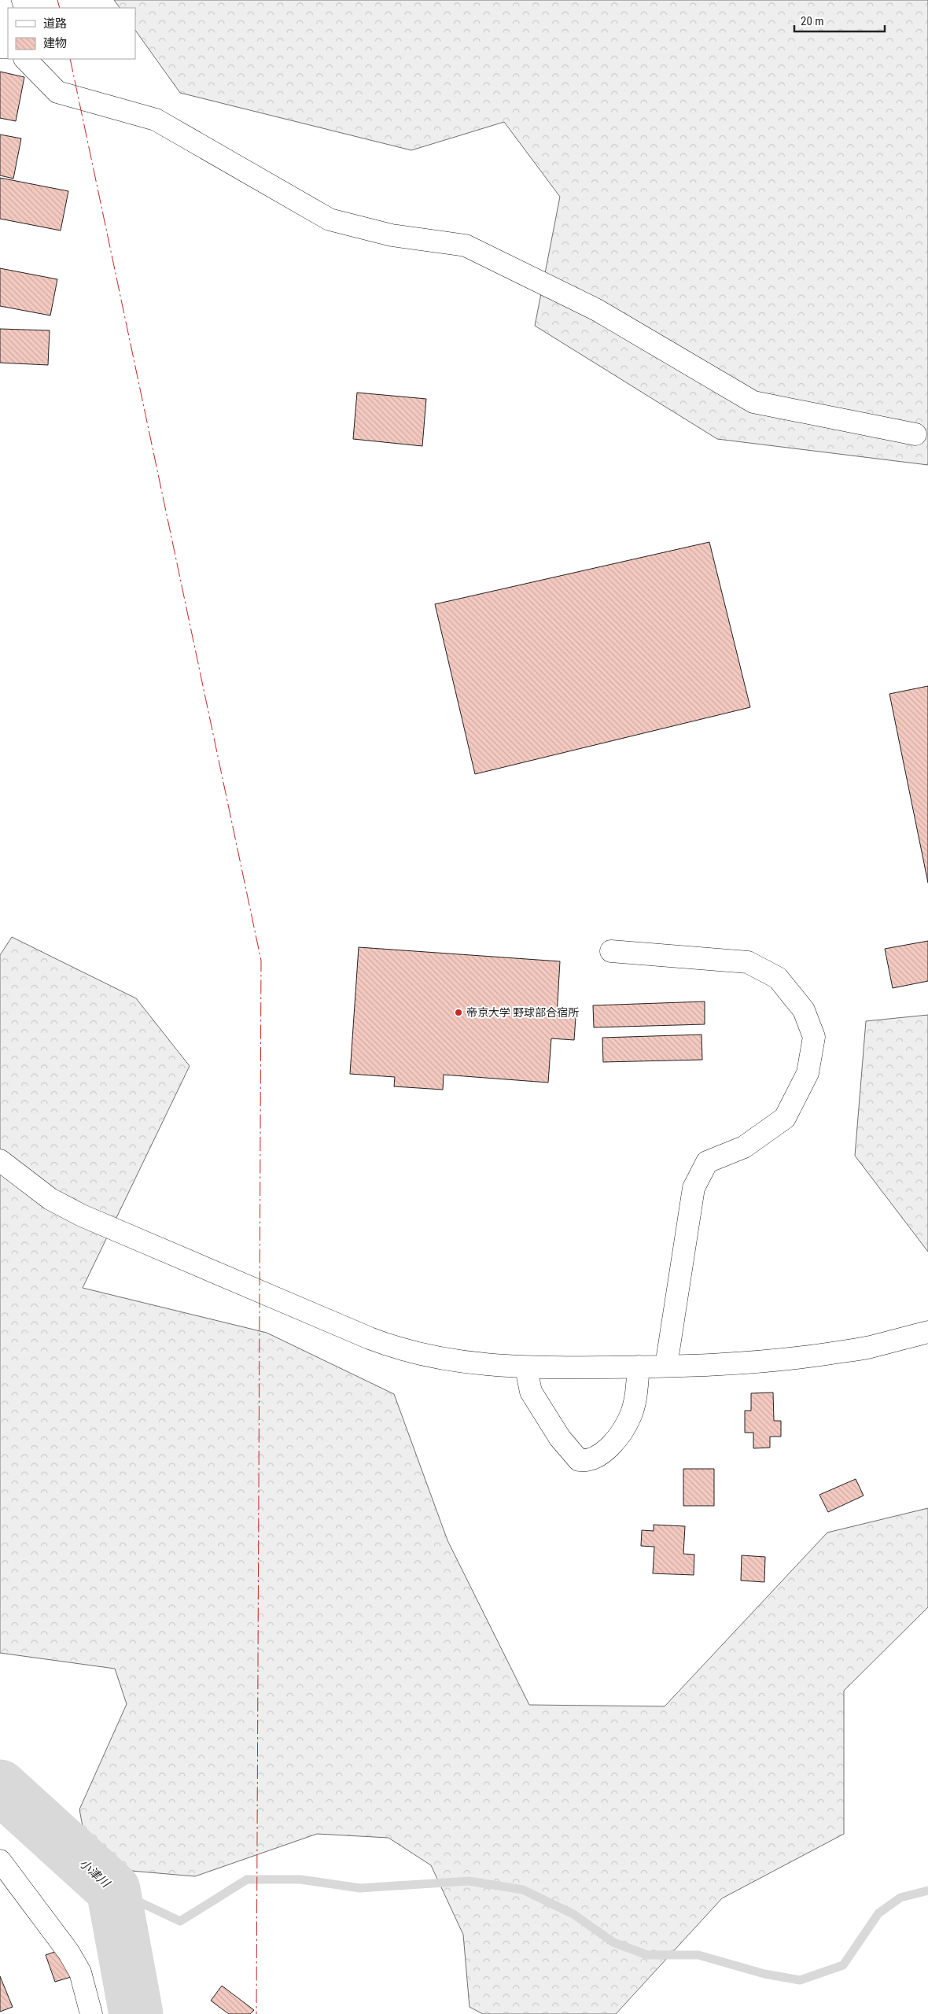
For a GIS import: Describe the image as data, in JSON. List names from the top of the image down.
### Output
{
  "water": ["小津川"],
  "places": ["帝京大学 野球部合宿所"],
  "legend": ["道路", "建物"],
  "scale_bar": "20 m"
}
